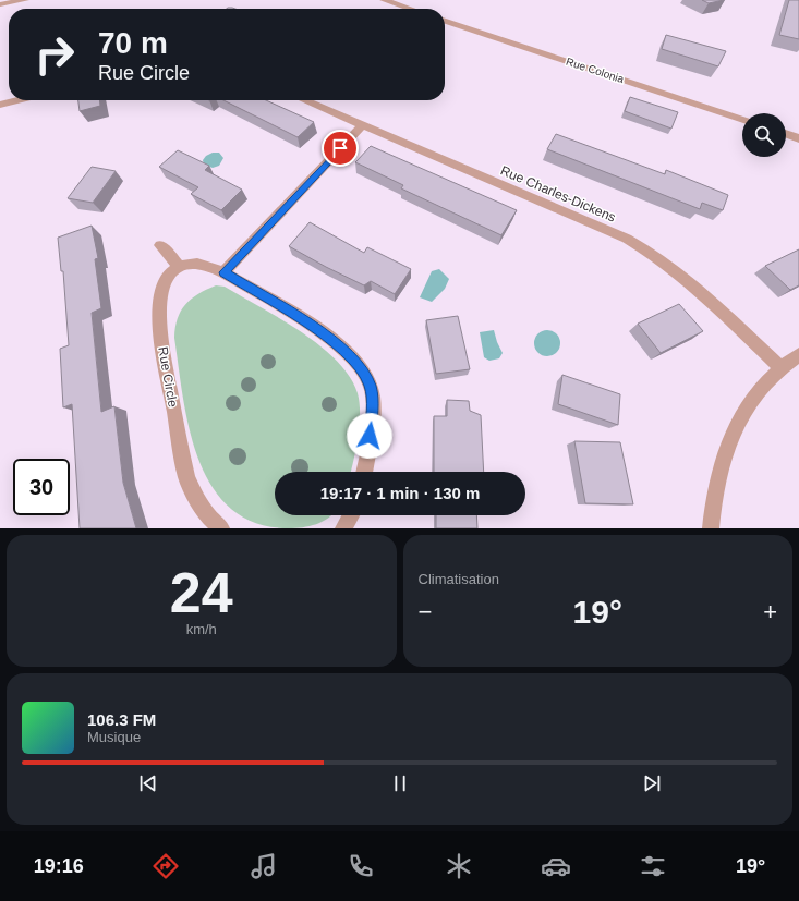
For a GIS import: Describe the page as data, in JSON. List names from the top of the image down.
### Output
{
  "streets": {
    "street": ["Rue Colonia", "Rue Charles-Dickens", "Rue Circle"]
  },
  "page": {
    "turn": ["70 m", "Rue Circle"],
    "limit": "30",
    "trip": "19:17 · 1 min · 130 m",
    "tile": [
      ["24", "km/h"],
      "Climatisation"
    ],
    "heat": ["−", "19°", "+"],
    "song": ["106.3 FM", "Musique"],
    "tabs": ["19:16", "19°"]
  }
}
